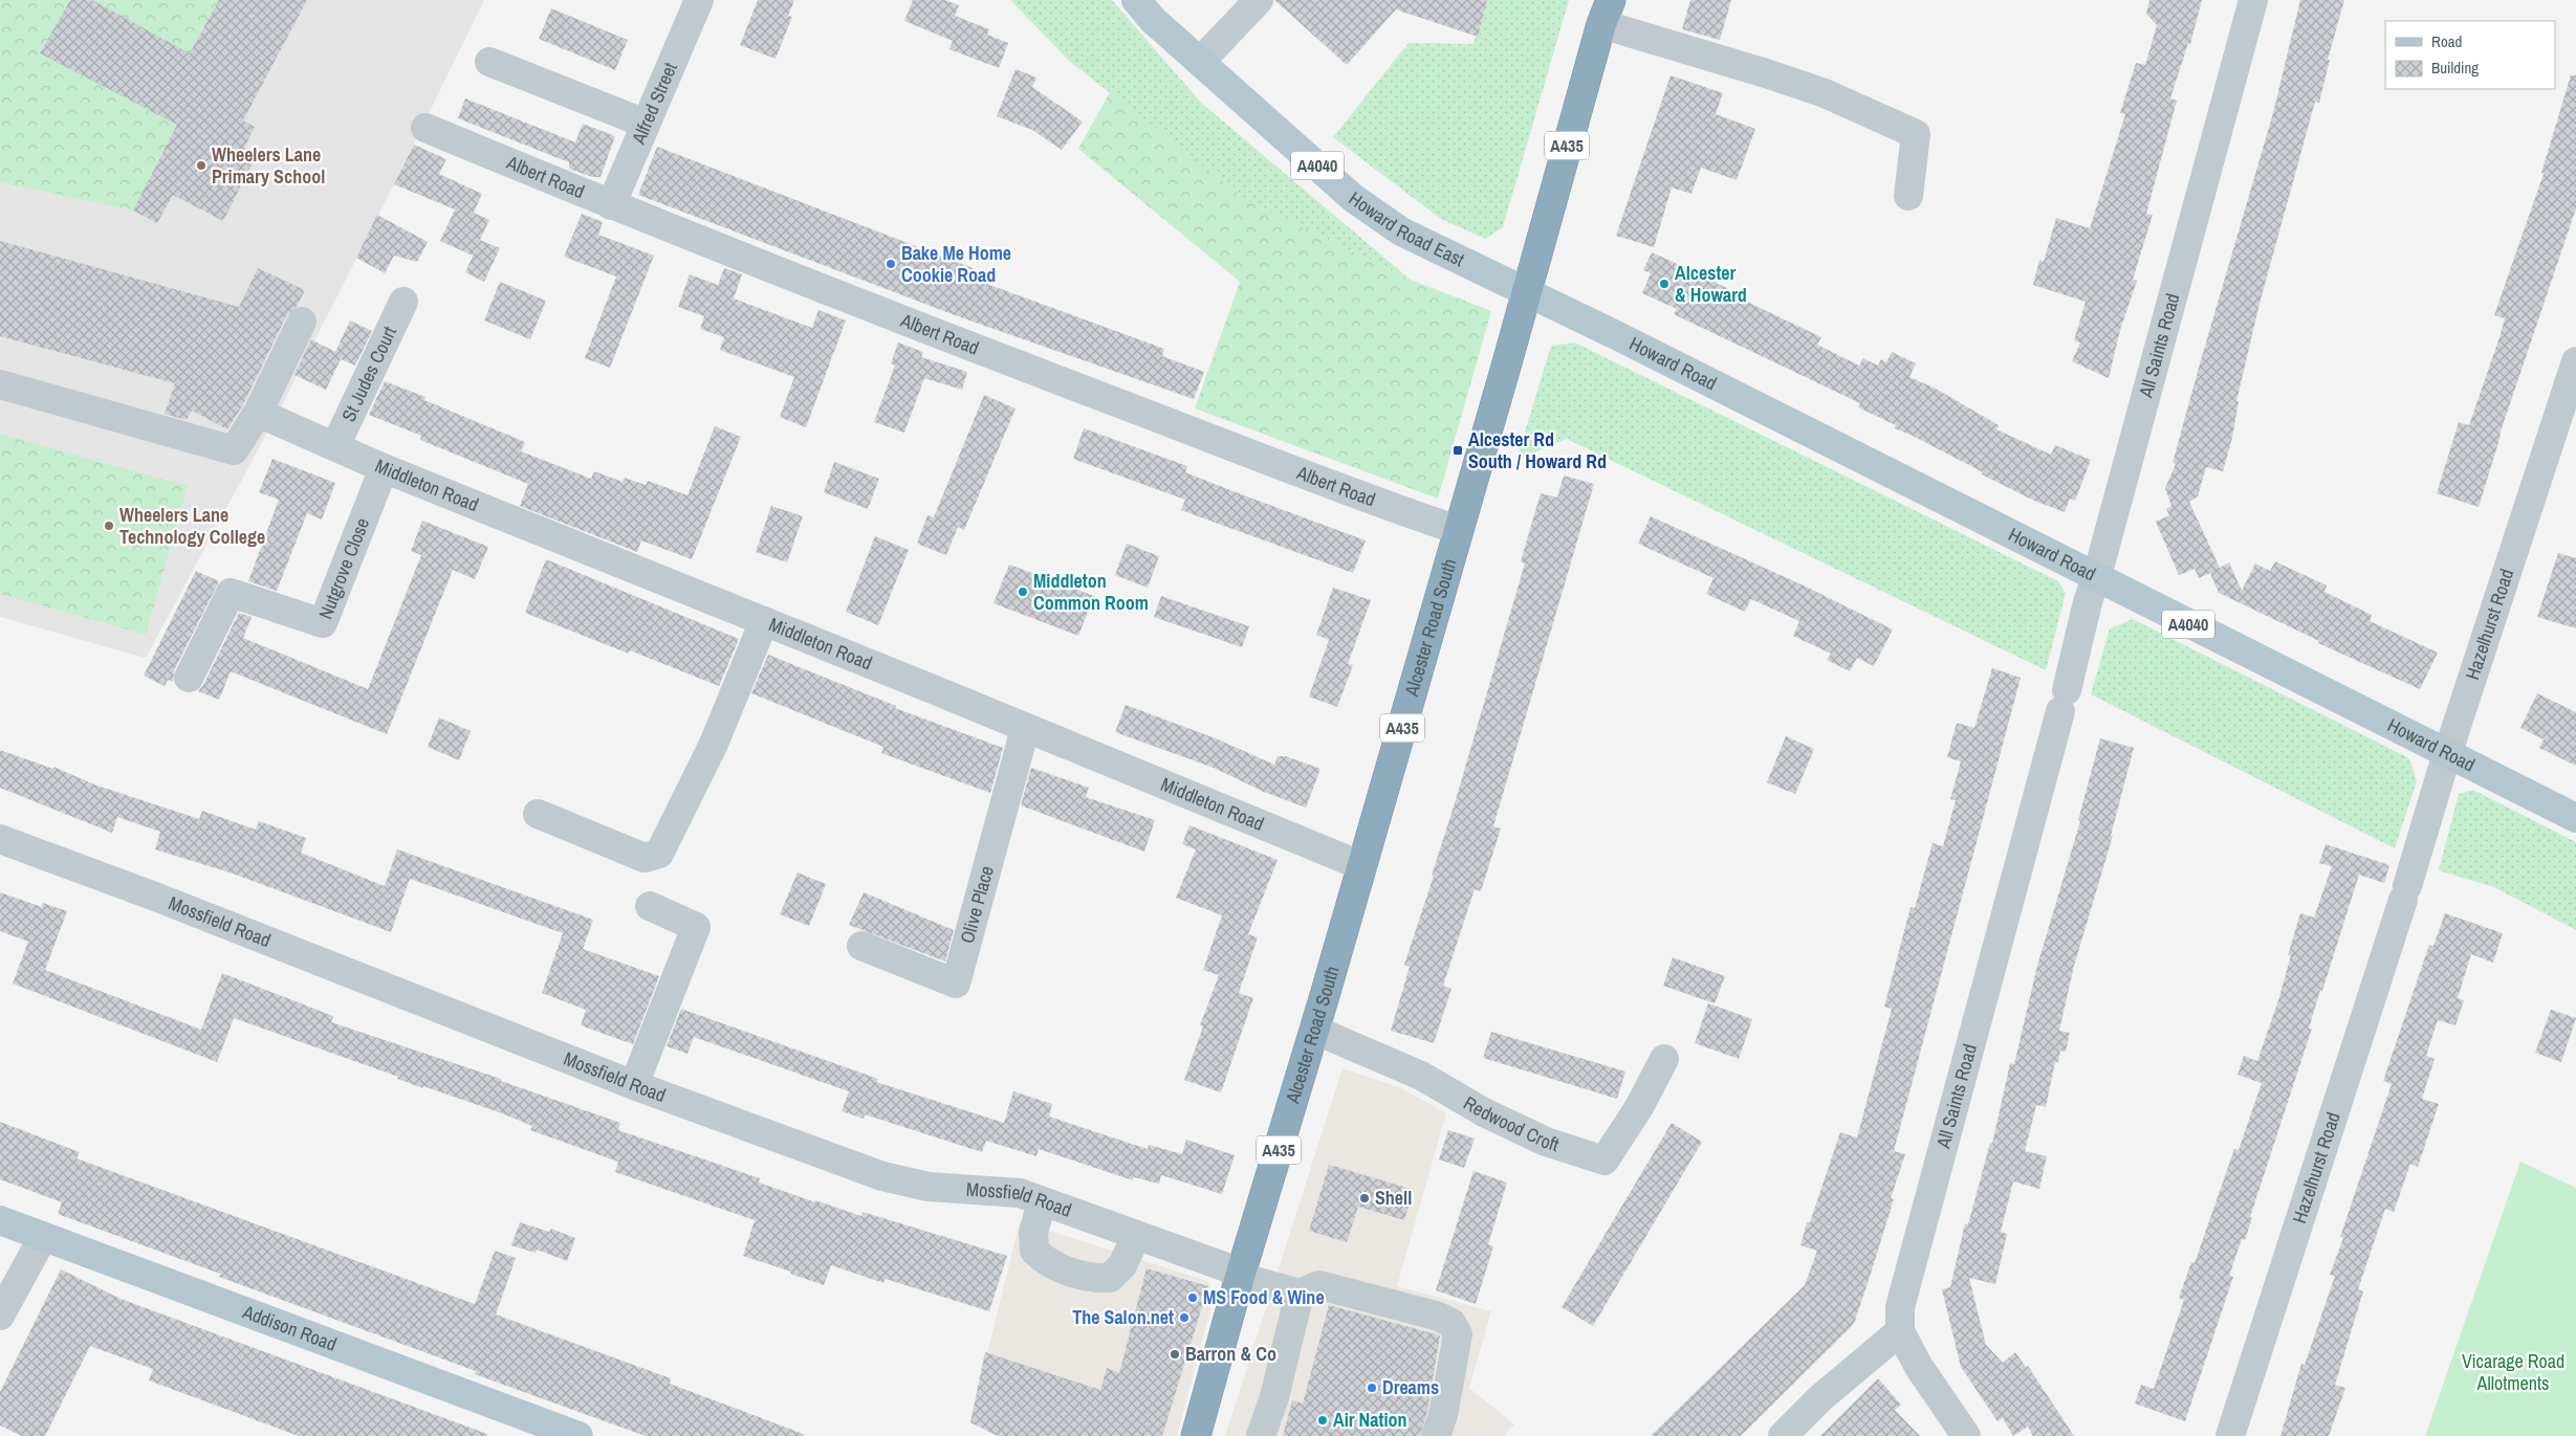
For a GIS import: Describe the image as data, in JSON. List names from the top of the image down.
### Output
{
  "streets": {
    "highway": ["A435", "Alcester Road South"],
    "main road": [
      "A4040",
      "Howard Road East",
      "Howard Road",
      "Addison Road"
    ],
    "street": [
      "Alfred Street",
      "Albert Road",
      "All Saints Road",
      "St Judes Court",
      "Middleton Road",
      "Nutgrove Close",
      "Hazelhurst Road",
      "Olive Place",
      "Mossfield Road",
      "Redwood Croft"
    ]
  },
  "crossings": [
    ["Alfred Street", "Albert Road"],
    ["Albert Road", "Alcester Road South"],
    ["Howard Road East", "Howard Road"],
    ["Howard Road East", "Alcester Road South"],
    ["All Saints Road", "Howard Road"],
    ["Howard Road", "Hazelhurst Road"],
    ["Howard Road", "Alcester Road South"],
    ["St Judes Court", "Middleton Road"],
    ["Middleton Road", "Nutgrove Close"],
    ["Middleton Road", "Alcester Road South"],
    ["Middleton Road", "Olive Place"],
    ["Alcester Road South", "Mossfield Road"],
    ["Alcester Road South", "Redwood Croft"]
  ],
  "parks": ["Vicarage Road Allotments"],
  "places": {
    "other": [
      "Wheelers Lane Primary School",
      "Bake Me Home Cookie Road",
      "Alcester & Howard",
      "Wheelers Lane Technology College",
      "Middleton Common Room",
      "Shell",
      "MS Food & Wine",
      "The Salon.net",
      "Barron & Co",
      "Dreams",
      "Air Nation"
    ],
    "transit": ["Alcester Rd South / Howard Rd"]
  },
  "legend": ["Road", "Building"]
}
